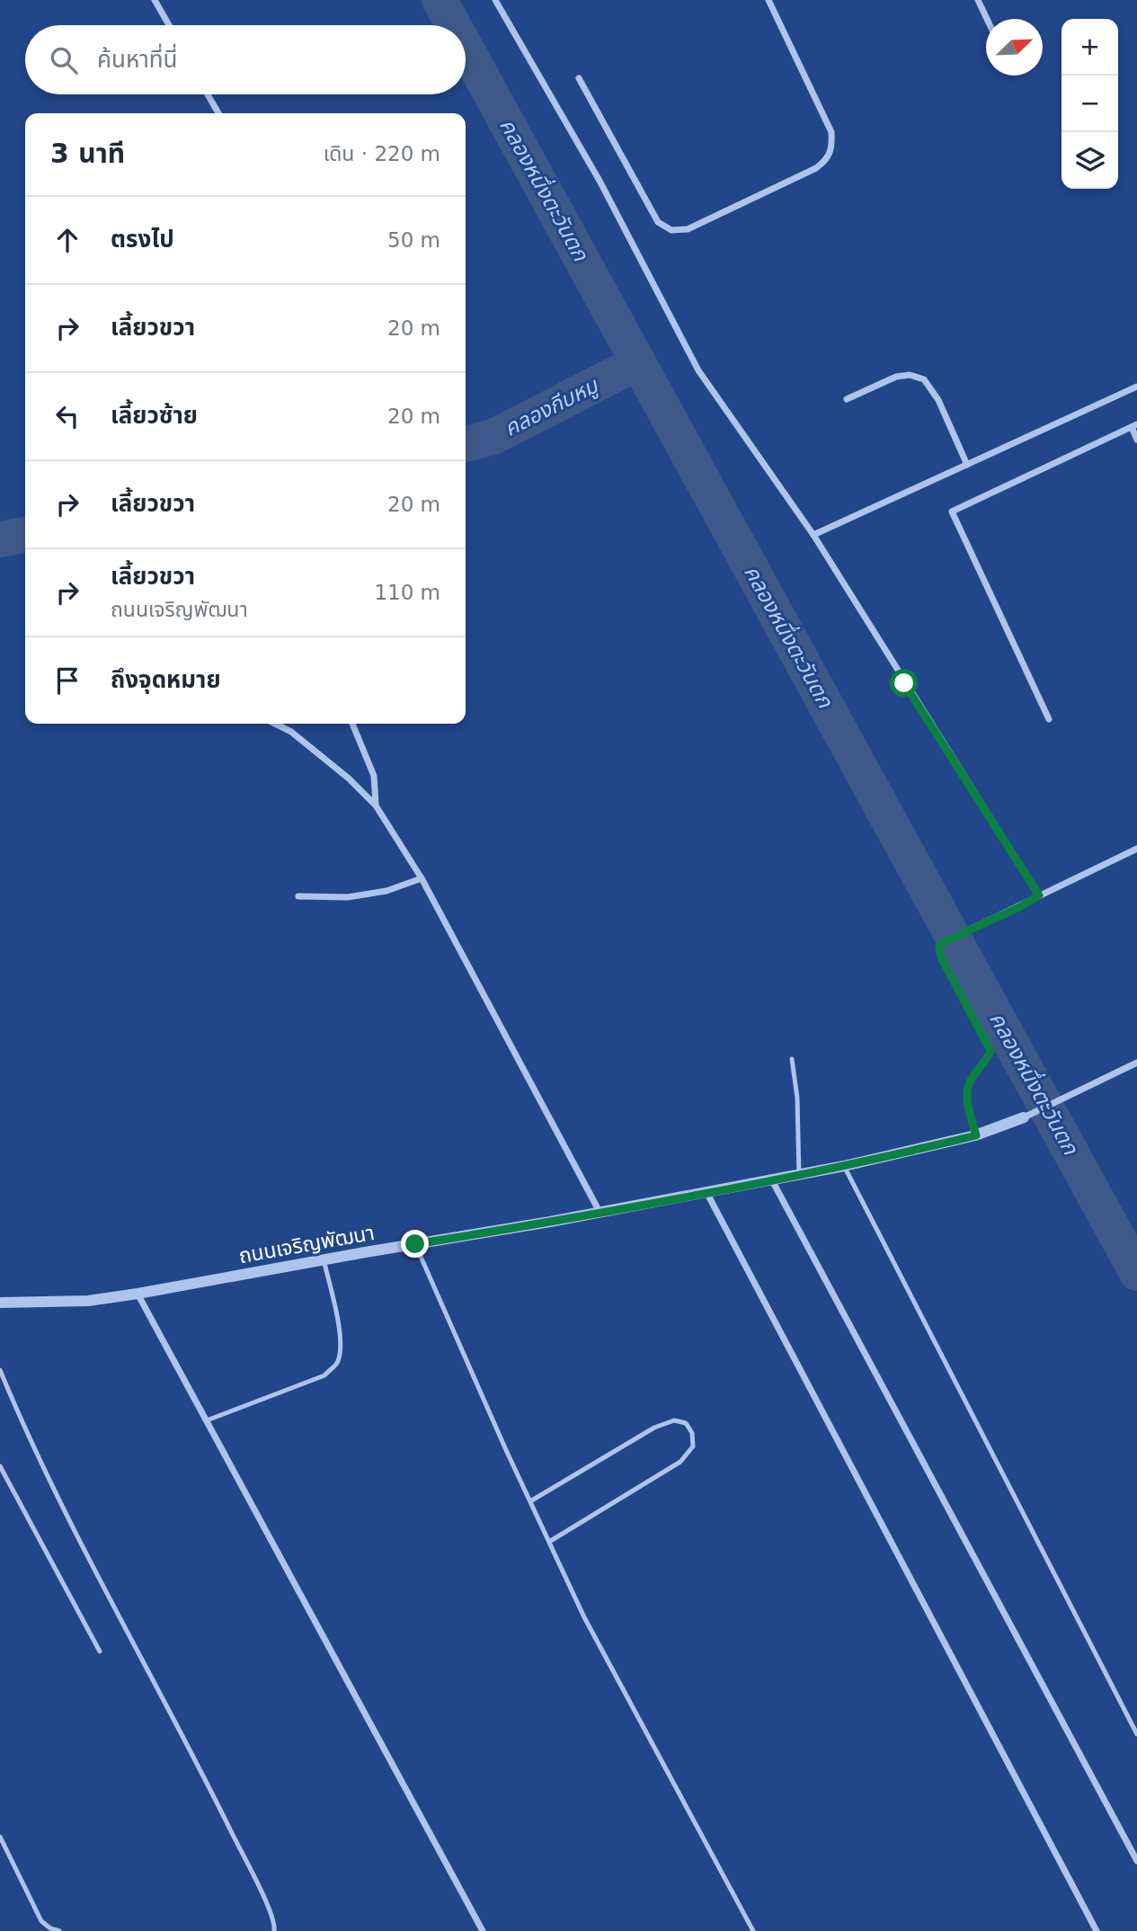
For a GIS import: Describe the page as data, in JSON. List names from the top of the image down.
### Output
{
  "streets": {
    "street": ["ถนนเจริญพัฒนา"]
  },
  "water": ["คลองหนึ่งตะวันตก", "คลองกีบหมู"],
  "north": "top right",
  "page": {
    "map_buttons": ["+", "−"],
    "search": "ค้นหาที่นี่",
    "heading": ["3 นาที", "เดิน · 220 m"],
    "list": [
      ["ตรงไป", "50 m"],
      ["เลี้ยวขวา", "20 m"],
      ["เลี้ยวซ้าย", "20 m"],
      ["เลี้ยวขวา", "20 m"],
      ["เลี้ยวขวา", "ถนนเจริญพัฒนา", "110 m"],
      "ถึงจุดหมาย"
    ]
  }
}
